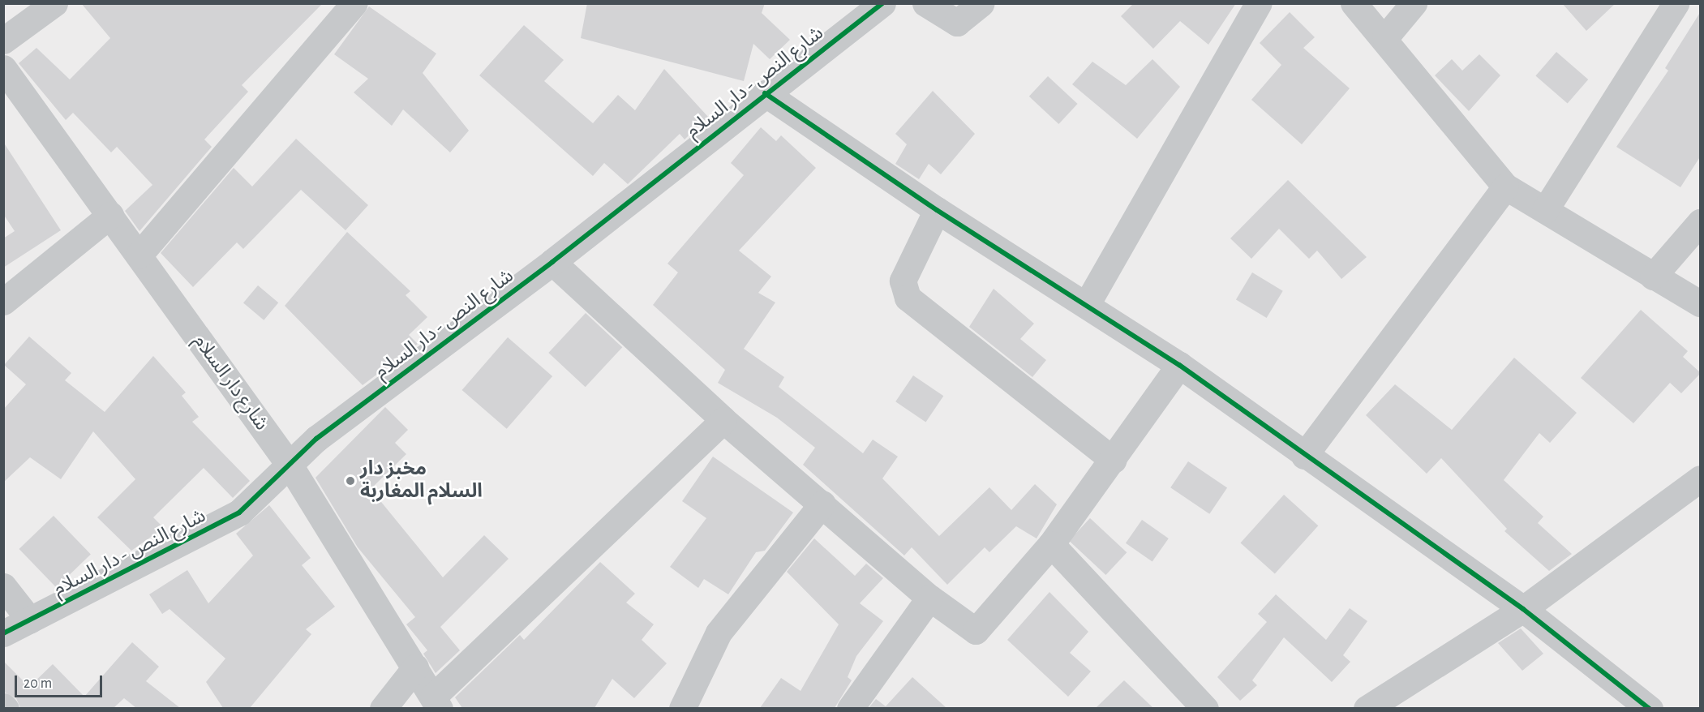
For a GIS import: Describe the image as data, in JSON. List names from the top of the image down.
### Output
{
  "streets": {
    "street": ["شارع النص - دار السلام", "شارع دار السلام"]
  },
  "crossings": [
    ["شارع النص - دار السلام", "شارع دار السلام"]
  ],
  "places": ["مخبز دار السلام المغاربة"],
  "scale_bar": "20 m"
}
